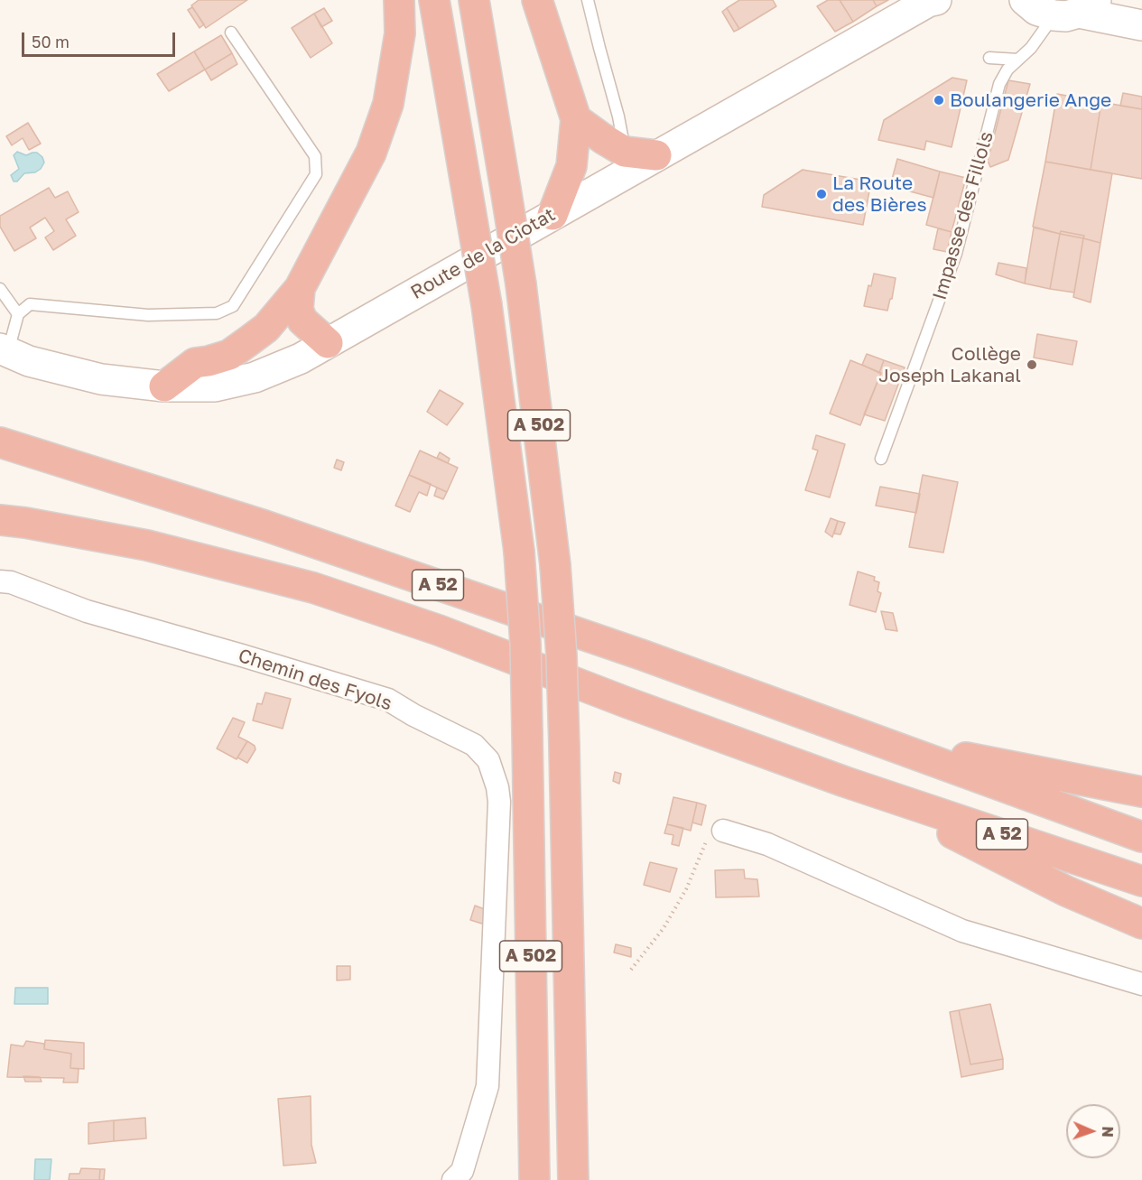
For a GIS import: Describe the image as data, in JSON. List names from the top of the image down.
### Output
{
  "streets": {
    "highway": ["A 502", "A 52"],
    "main road": ["Route de la Ciotat"],
    "street": ["Chemin des Fyols"],
    "lane": ["Impasse des Fillols"]
  },
  "places": ["Boulangerie Ange", "La Route des Bières", "Collège Joseph Lakanal"],
  "scale_bar": "50 m",
  "north": "right"
}
